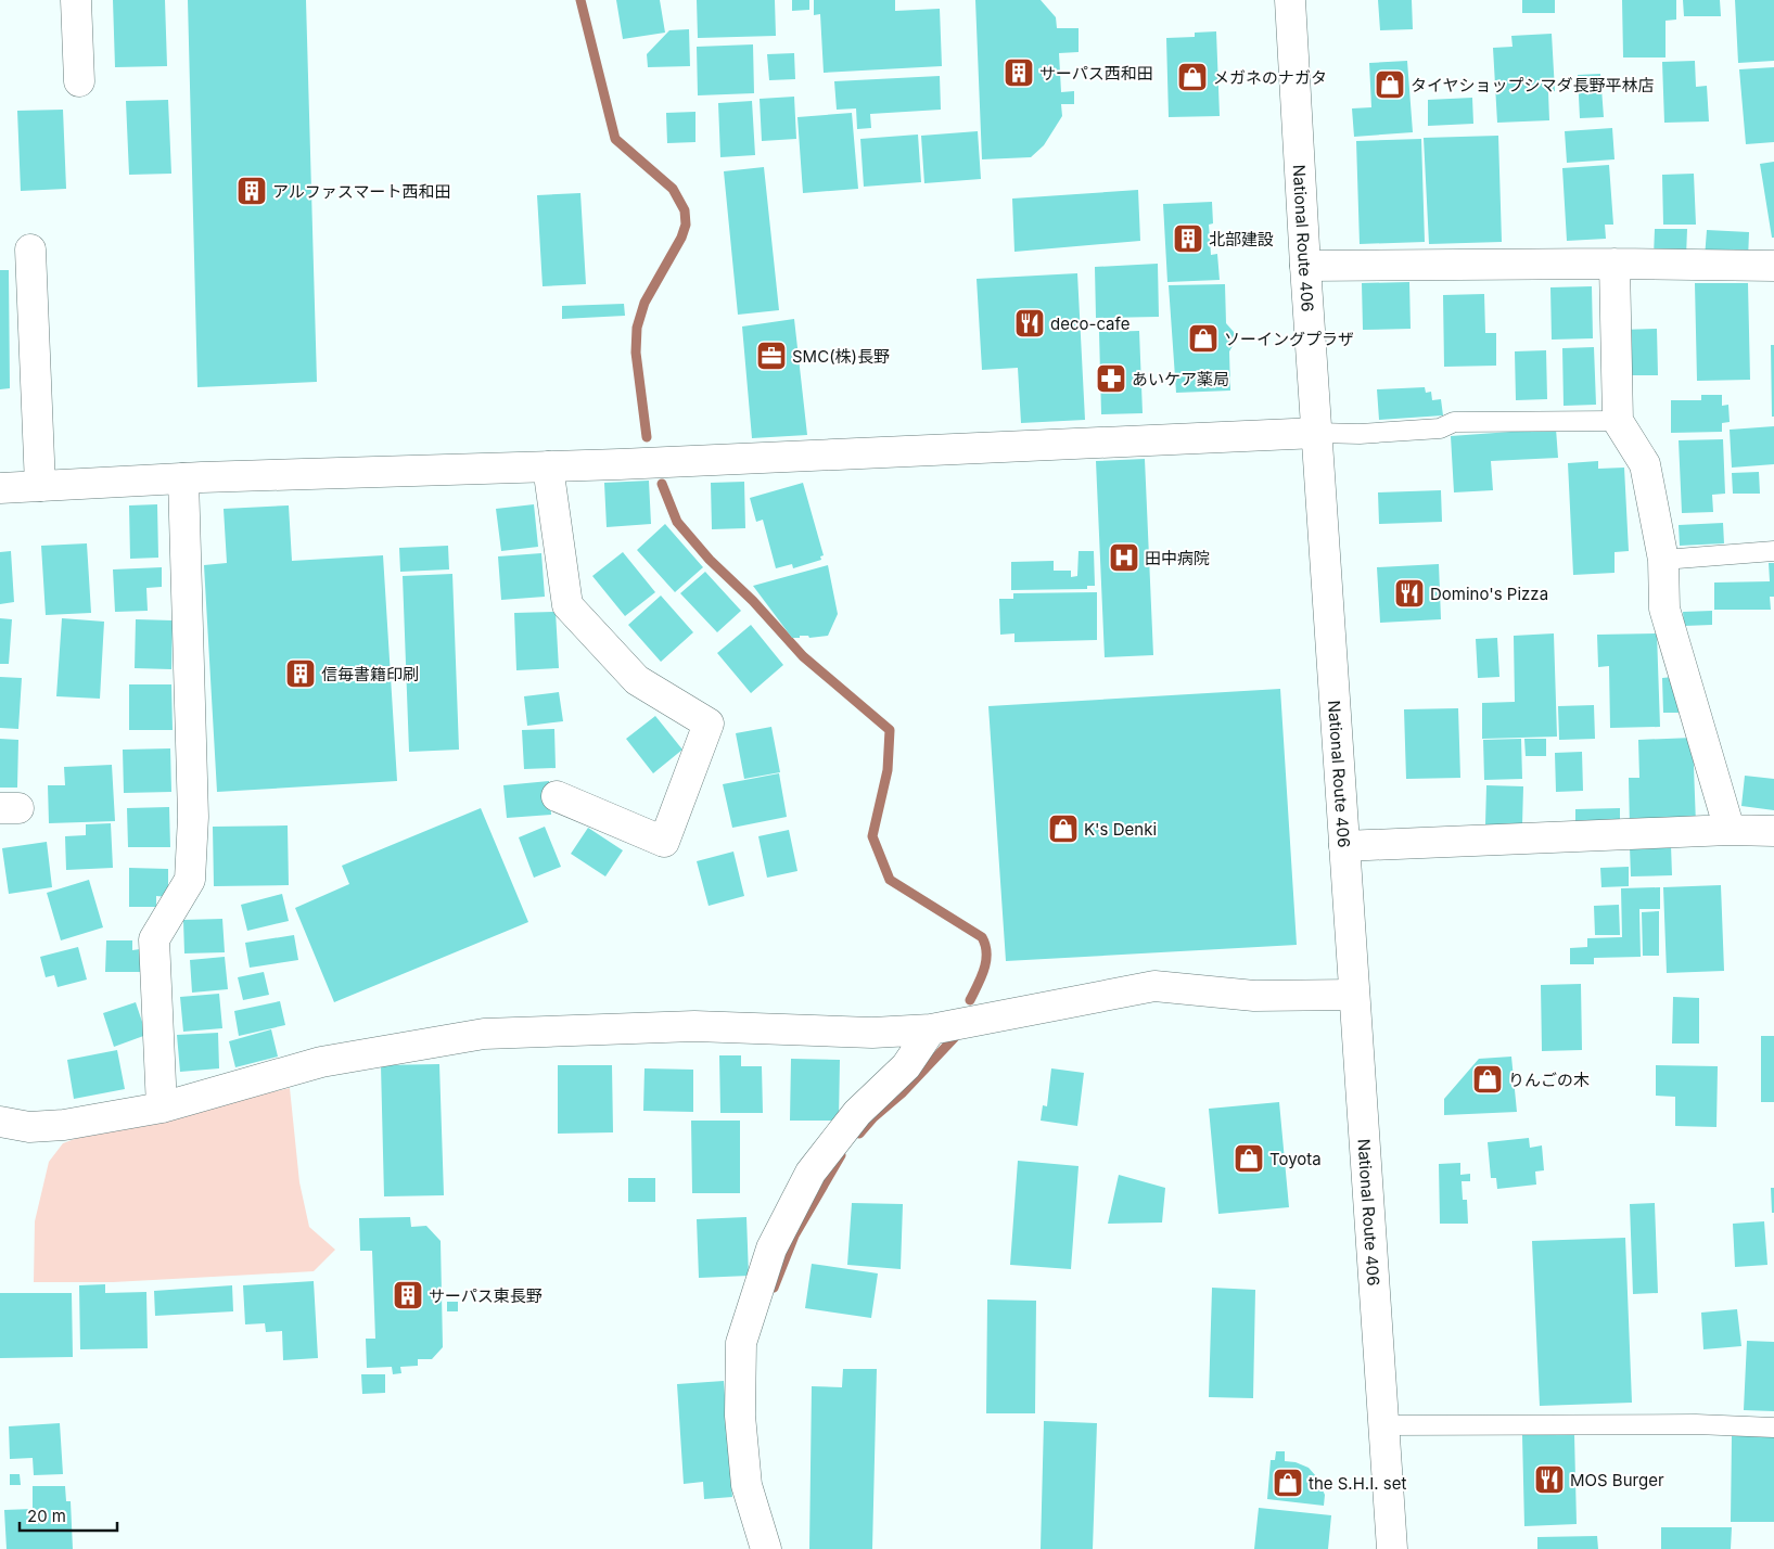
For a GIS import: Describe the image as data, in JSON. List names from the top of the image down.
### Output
{
  "streets": {
    "main road": ["National Route 406"]
  },
  "places": {
    "building": [
      "サーパス西和田",
      "アルファスマート西和田",
      "北部建設",
      "信毎書籍印刷",
      "サーパス東長野"
    ],
    "shop": [
      "メガネのナガタ",
      "タイヤショップシマダ長野平林店",
      "ソーイングプラザ",
      "K's Denki",
      "りんごの木",
      "Toyota",
      "the S.H.I. set"
    ],
    "restaurant": ["deco-cafe", "Domino's Pizza", "MOS Burger"],
    "office": ["SMC(株)長野"],
    "pharmacy": ["あいケア薬局"],
    "hospital": ["田中病院"]
  },
  "scale_bar": "20 m"
}
